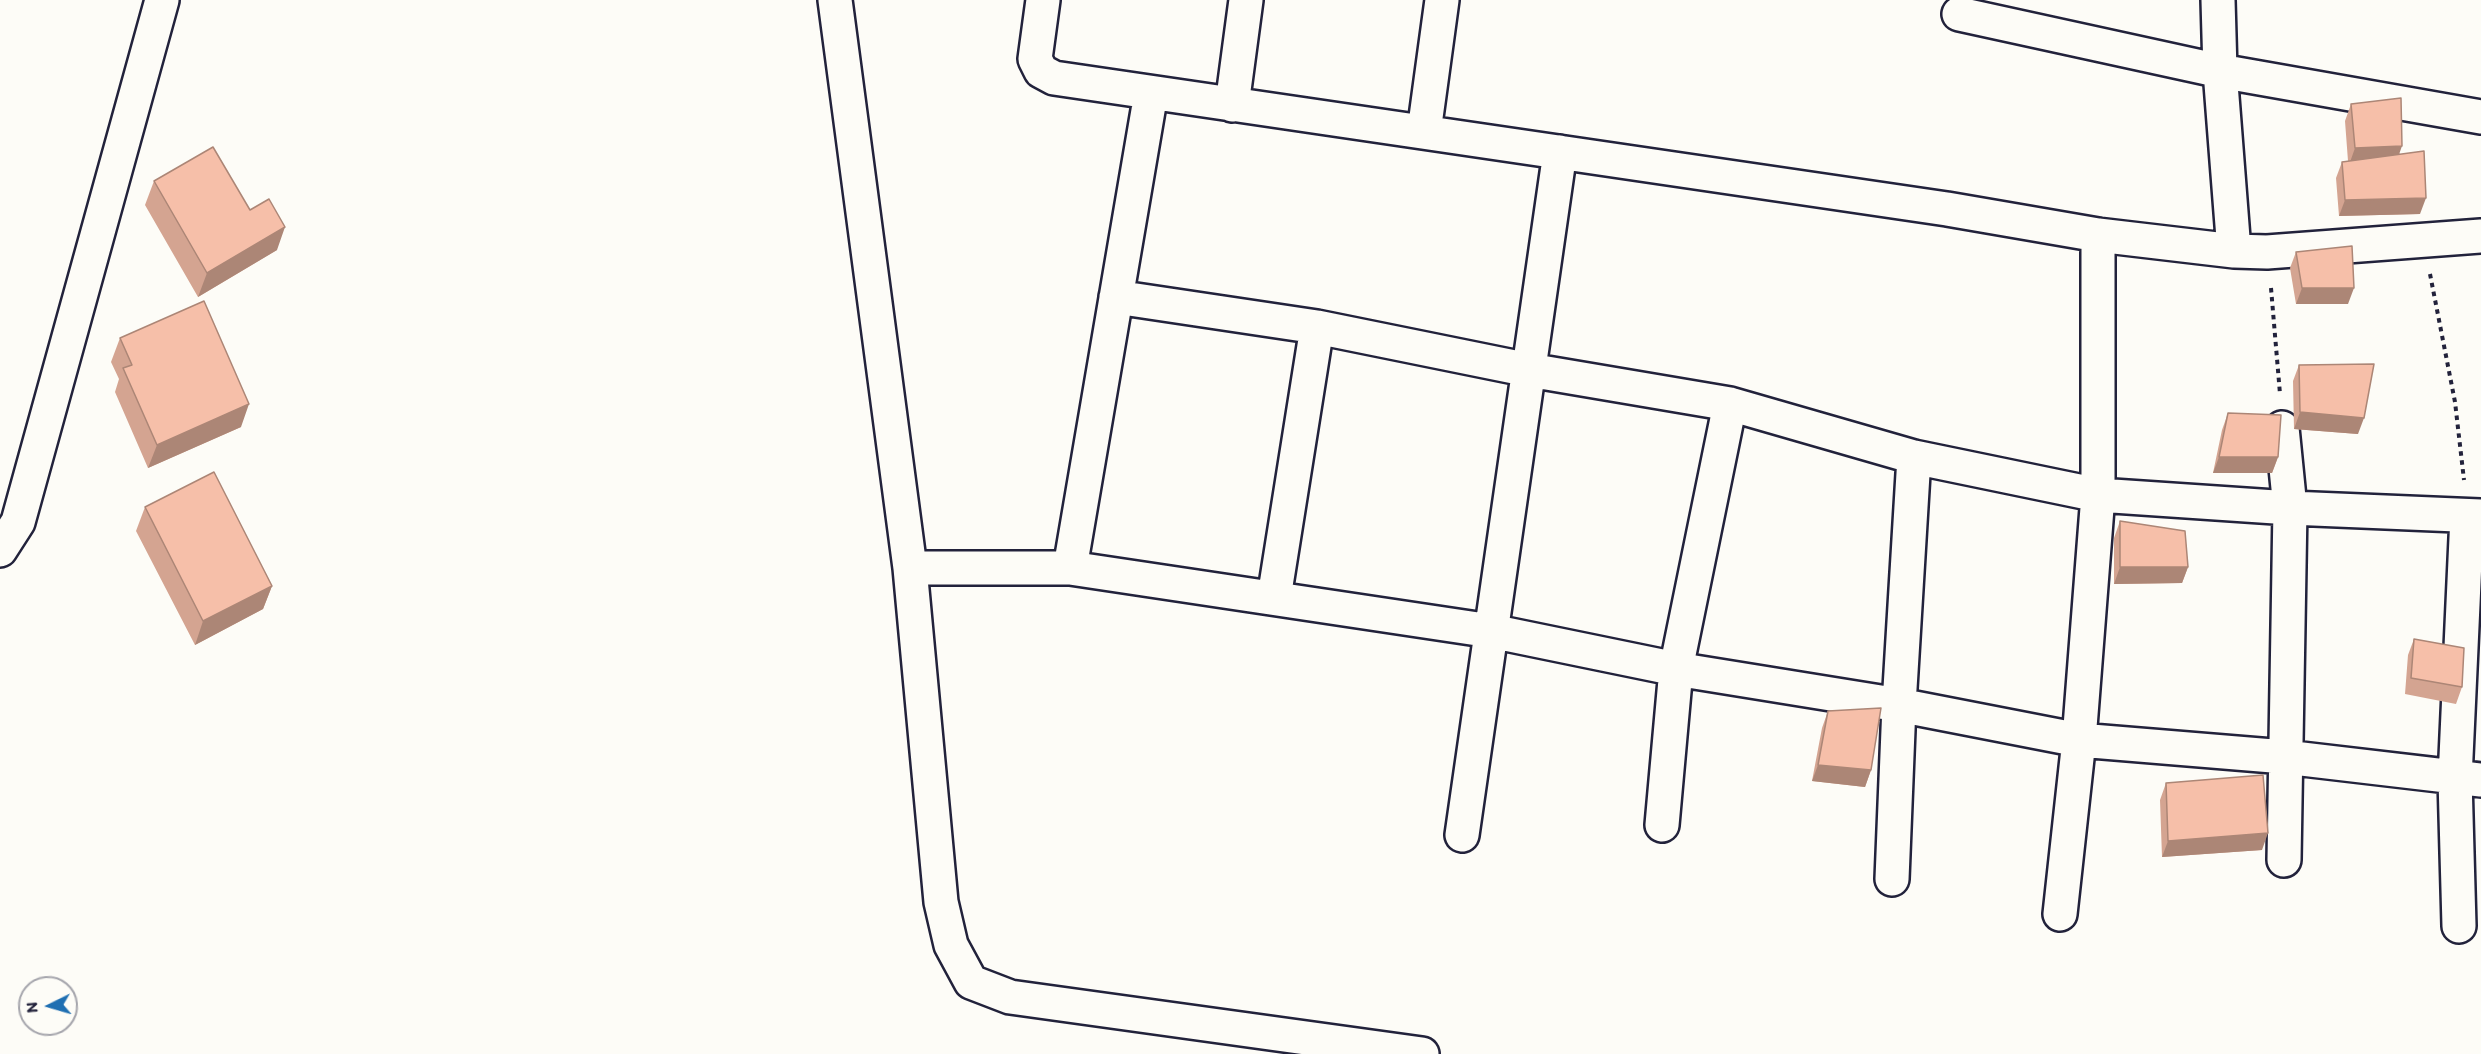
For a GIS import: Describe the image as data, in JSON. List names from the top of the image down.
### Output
{
  "north": "left"
}
